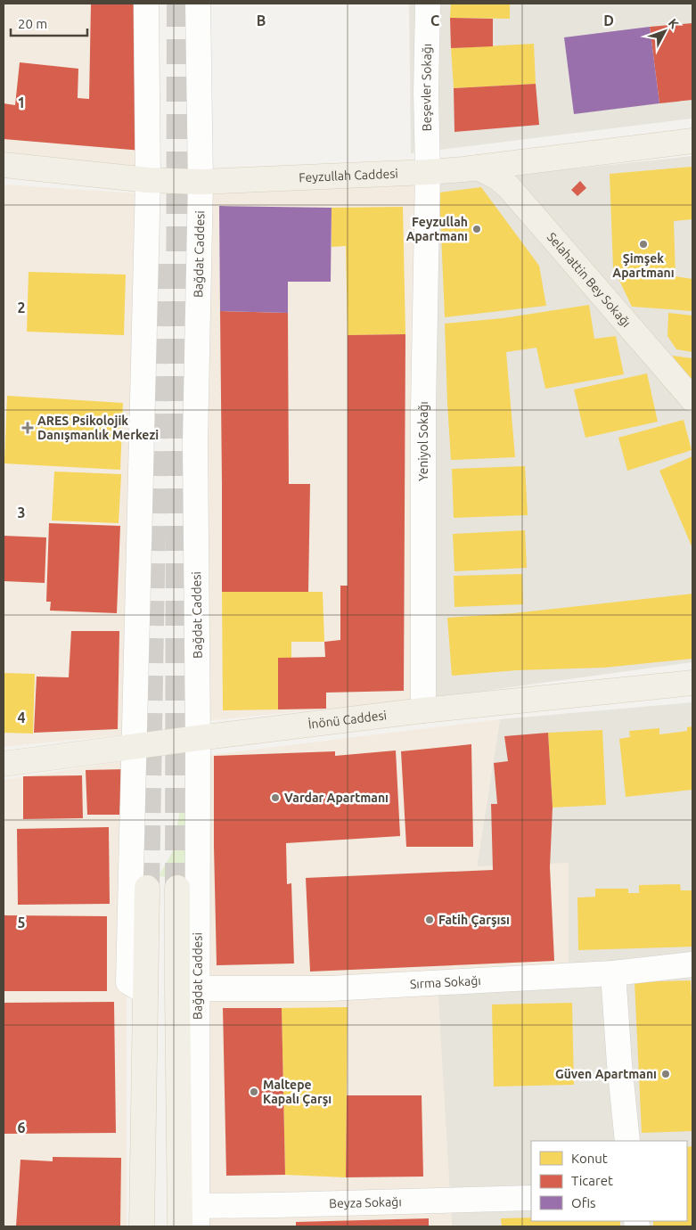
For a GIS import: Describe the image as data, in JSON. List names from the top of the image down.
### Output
{
  "streets": {
    "main road": [
      "Feyzullah Caddesi",
      "Bağdat Caddesi",
      "Selahattin Bey Sokağı",
      "İnönü Caddesi"
    ],
    "street": [
      "Beşevler Sokağı",
      "Yeniyol Sokağı",
      "Sırma Sokağı",
      "Beyza Sokağı"
    ]
  },
  "crossings": [
    ["Beşevler Sokağı", "Feyzullah Caddesi"],
    ["Beşevler Sokağı", "Yeniyol Sokağı"],
    ["Feyzullah Caddesi", "Bağdat Caddesi"],
    ["Feyzullah Caddesi", "Selahattin Bey Sokağı"],
    ["Feyzullah Caddesi", "Yeniyol Sokağı"],
    ["Bağdat Caddesi", "İnönü Caddesi"],
    ["Bağdat Caddesi", "Sırma Sokağı"],
    ["Bağdat Caddesi", "Beyza Sokağı"],
    ["Yeniyol Sokağı", "İnönü Caddesi"]
  ],
  "places": {
    "other": [
      "Feyzullah Apartmanı",
      "Şimşek Apartmanı",
      "Vardar Apartmanı",
      "Fatih Çarşısı",
      "Güven Apartmanı",
      "Maltepe Kapalı Çarşı"
    ],
    "health": ["ARES Psikolojik Danışmanlık Merkezi"]
  },
  "legend": ["Konut", "Ticaret", "Ofis"],
  "scale_bar": "20 m",
  "north": "top right",
  "grid": {
    "columns": ["B", "C", "D"],
    "rows": [
      "1",
      "2",
      "3",
      "4",
      "5",
      "6"
    ]
  }
}
